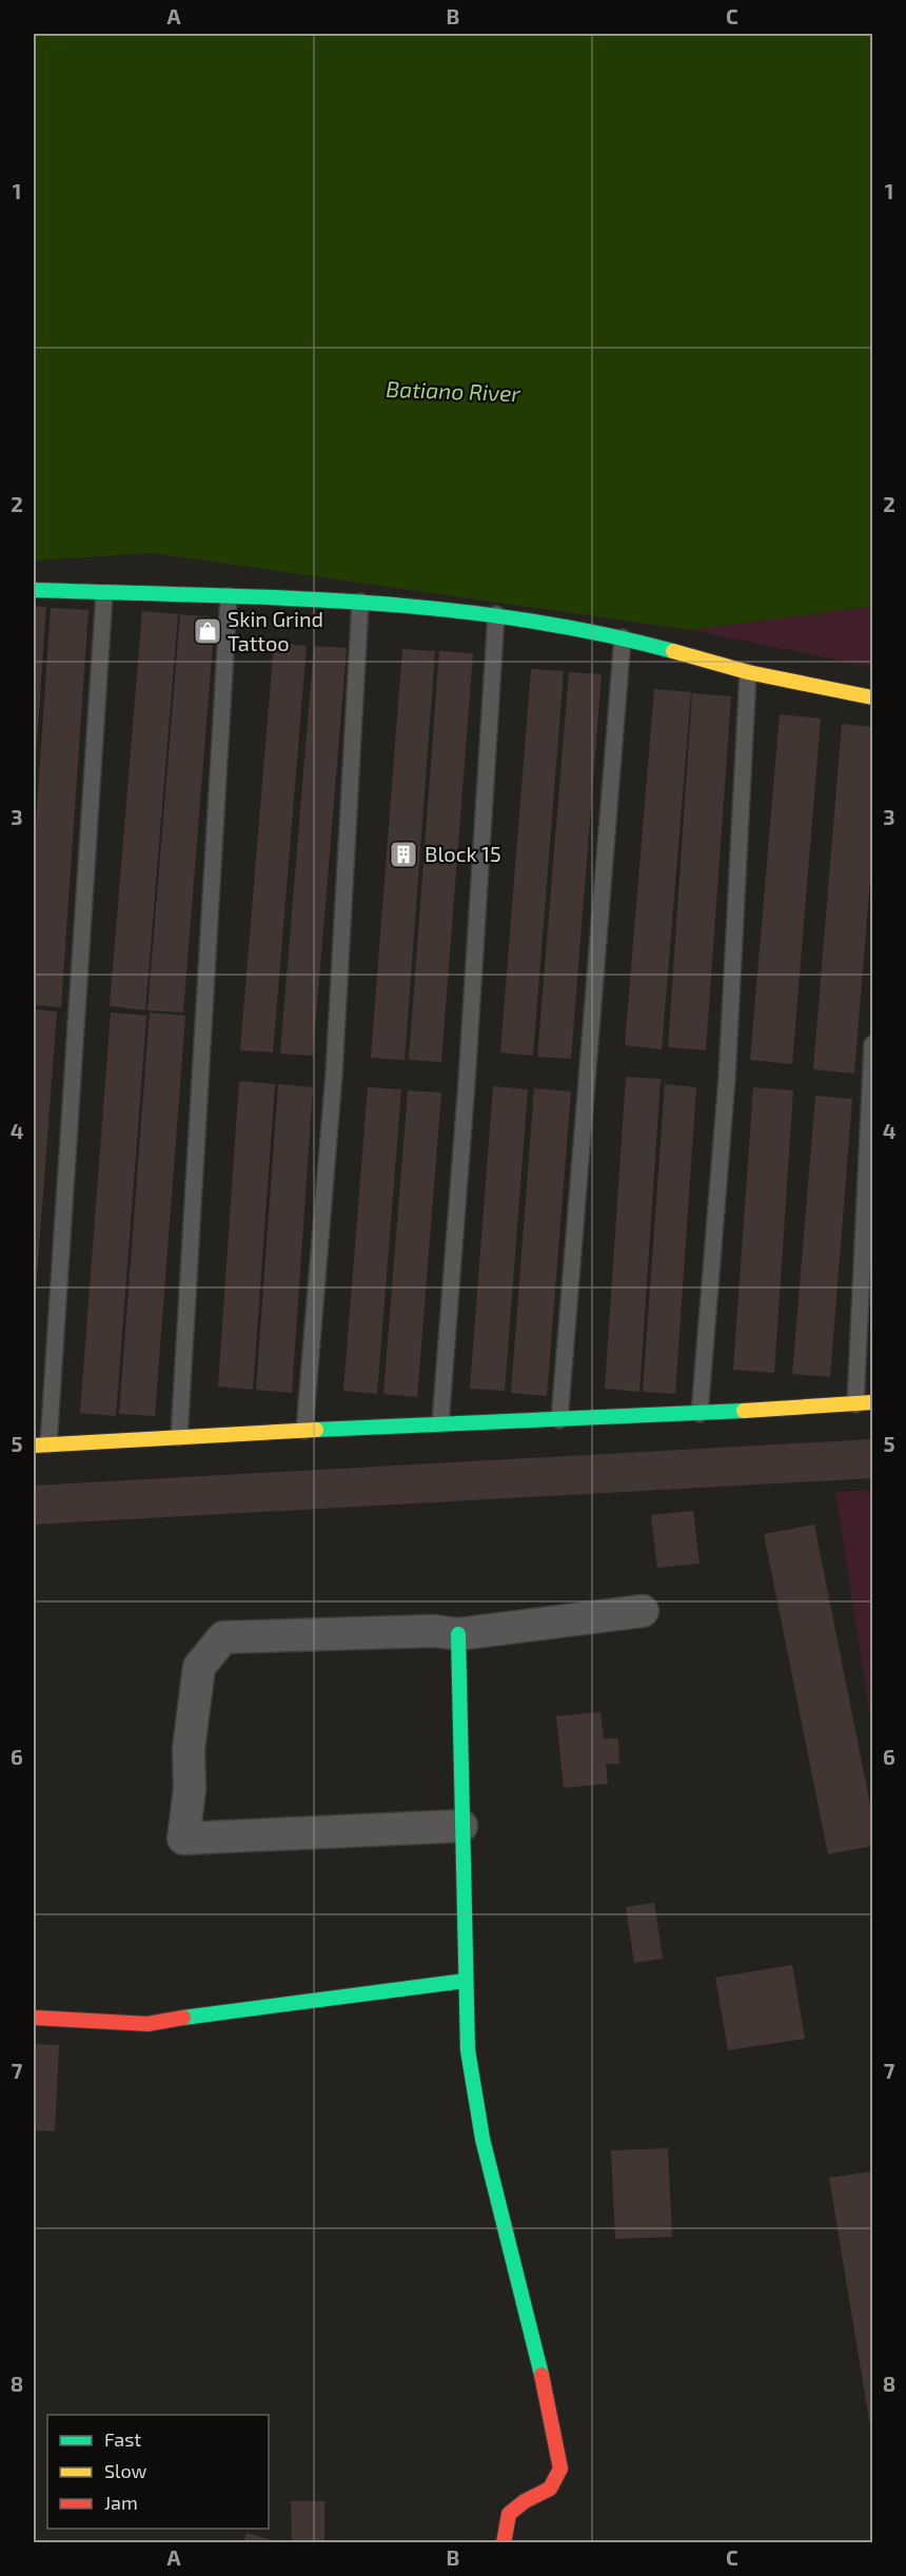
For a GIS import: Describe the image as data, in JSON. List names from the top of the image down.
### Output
{
  "water": ["Batiano River"],
  "places": {
    "shop": ["Skin Grind Tattoo"],
    "building": ["Block 15"]
  },
  "legend": ["Fast", "Slow", "Jam"],
  "grid": {
    "columns": ["A", "B", "C"],
    "rows": [
      "1",
      "2",
      "3",
      "4",
      "5",
      "6",
      "7",
      "8"
    ]
  }
}
